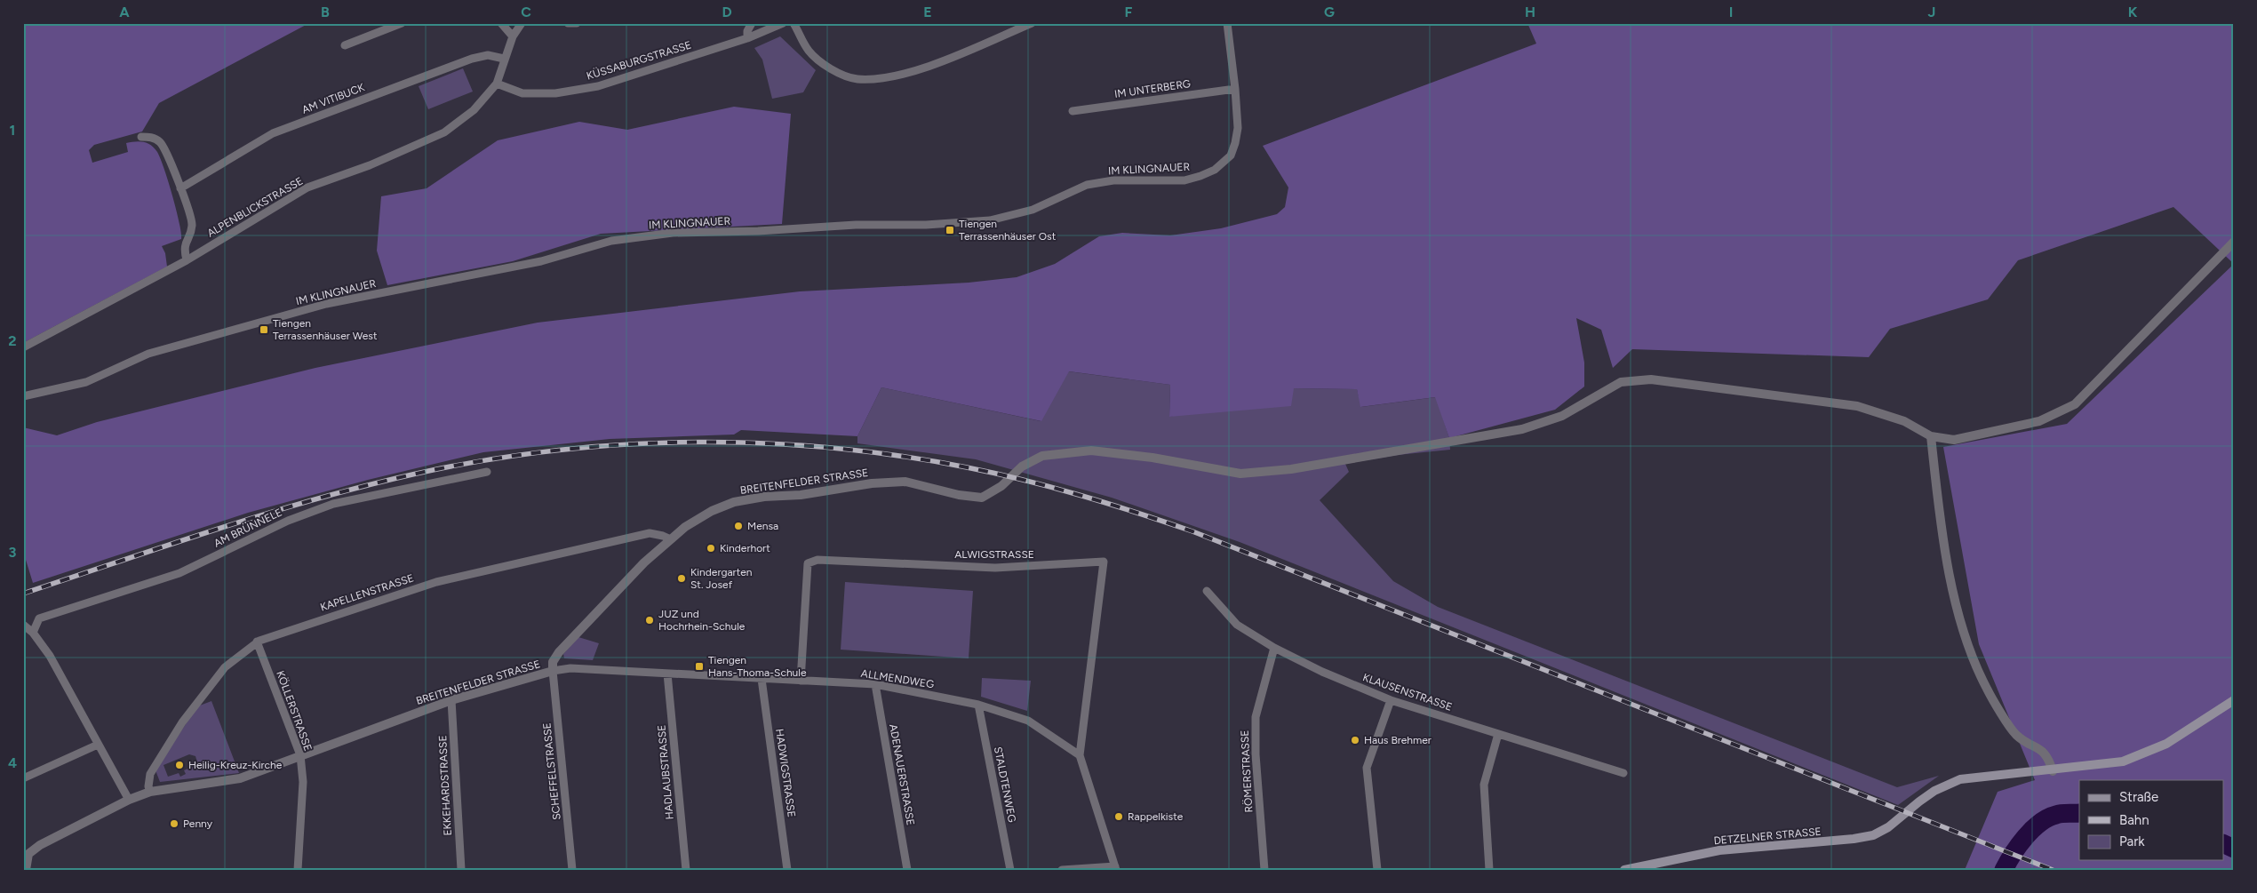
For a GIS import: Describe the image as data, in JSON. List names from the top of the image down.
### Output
{
  "streets": {
    "main road": ["DETZELNER STRASSE"],
    "street": [
      "KÜSSABURGSTRASSE",
      "IM UNTERBERG",
      "AM VITIBUCK",
      "IM KLINGNAUER",
      "ALPENBLICKSTRASSE",
      "BREITENFELDER STRASSE",
      "AM BRÜNNELE",
      "ALWIGSTRASSE",
      "KAPELLENSTRASSE",
      "ALLMENDWEG",
      "KLAUSENSTRASSE",
      "KÖLLERSTRASSE",
      "SCHEFFELSTRASSE",
      "RÖMERSTRASSE",
      "HADLAUBSTRASSE",
      "HADWIGSTRASSE",
      "ADENAUERSTRASSE",
      "STALDTENWEG",
      "EKKEHARDSTRASSE"
    ]
  },
  "crossings": [
    ["KÜSSABURGSTRASSE", "ALPENBLICKSTRASSE"],
    ["IM UNTERBERG", "IM KLINGNAUER"],
    ["AM VITIBUCK", "ALPENBLICKSTRASSE"],
    ["BREITENFELDER STRASSE", "KAPELLENSTRASSE"],
    ["BREITENFELDER STRASSE", "ALLMENDWEG"],
    ["BREITENFELDER STRASSE", "KÖLLERSTRASSE"],
    ["BREITENFELDER STRASSE", "SCHEFFELSTRASSE"],
    ["BREITENFELDER STRASSE", "EKKEHARDSTRASSE"],
    ["ALWIGSTRASSE", "ALLMENDWEG"],
    ["KAPELLENSTRASSE", "KÖLLERSTRASSE"],
    ["ALLMENDWEG", "SCHEFFELSTRASSE"],
    ["ALLMENDWEG", "HADLAUBSTRASSE"],
    ["ALLMENDWEG", "HADWIGSTRASSE"],
    ["ALLMENDWEG", "ADENAUERSTRASSE"],
    ["ALLMENDWEG", "STALDTENWEG"],
    ["KLAUSENSTRASSE", "RÖMERSTRASSE"]
  ],
  "places": {
    "transit": ["Tiengen Terrassenhäuser Ost", "Tiengen Terrassenhäuser West", "Tiengen Hans-Thoma-Schule"],
    "other": [
      "Mensa",
      "Kinderhort",
      "Kindergarten St. Josef",
      "JUZ und Hochrhein-Schule",
      "Haus Brehmer",
      "Heilig-Kreuz-Kirche",
      "Rappelkiste",
      "Penny"
    ]
  },
  "legend": ["Straße", "Bahn", "Park"],
  "grid": {
    "columns": [
      "A",
      "B",
      "C",
      "D",
      "E",
      "F",
      "G",
      "H",
      "I",
      "J",
      "K"
    ],
    "rows": [
      "1",
      "2",
      "3",
      "4"
    ]
  }
}
